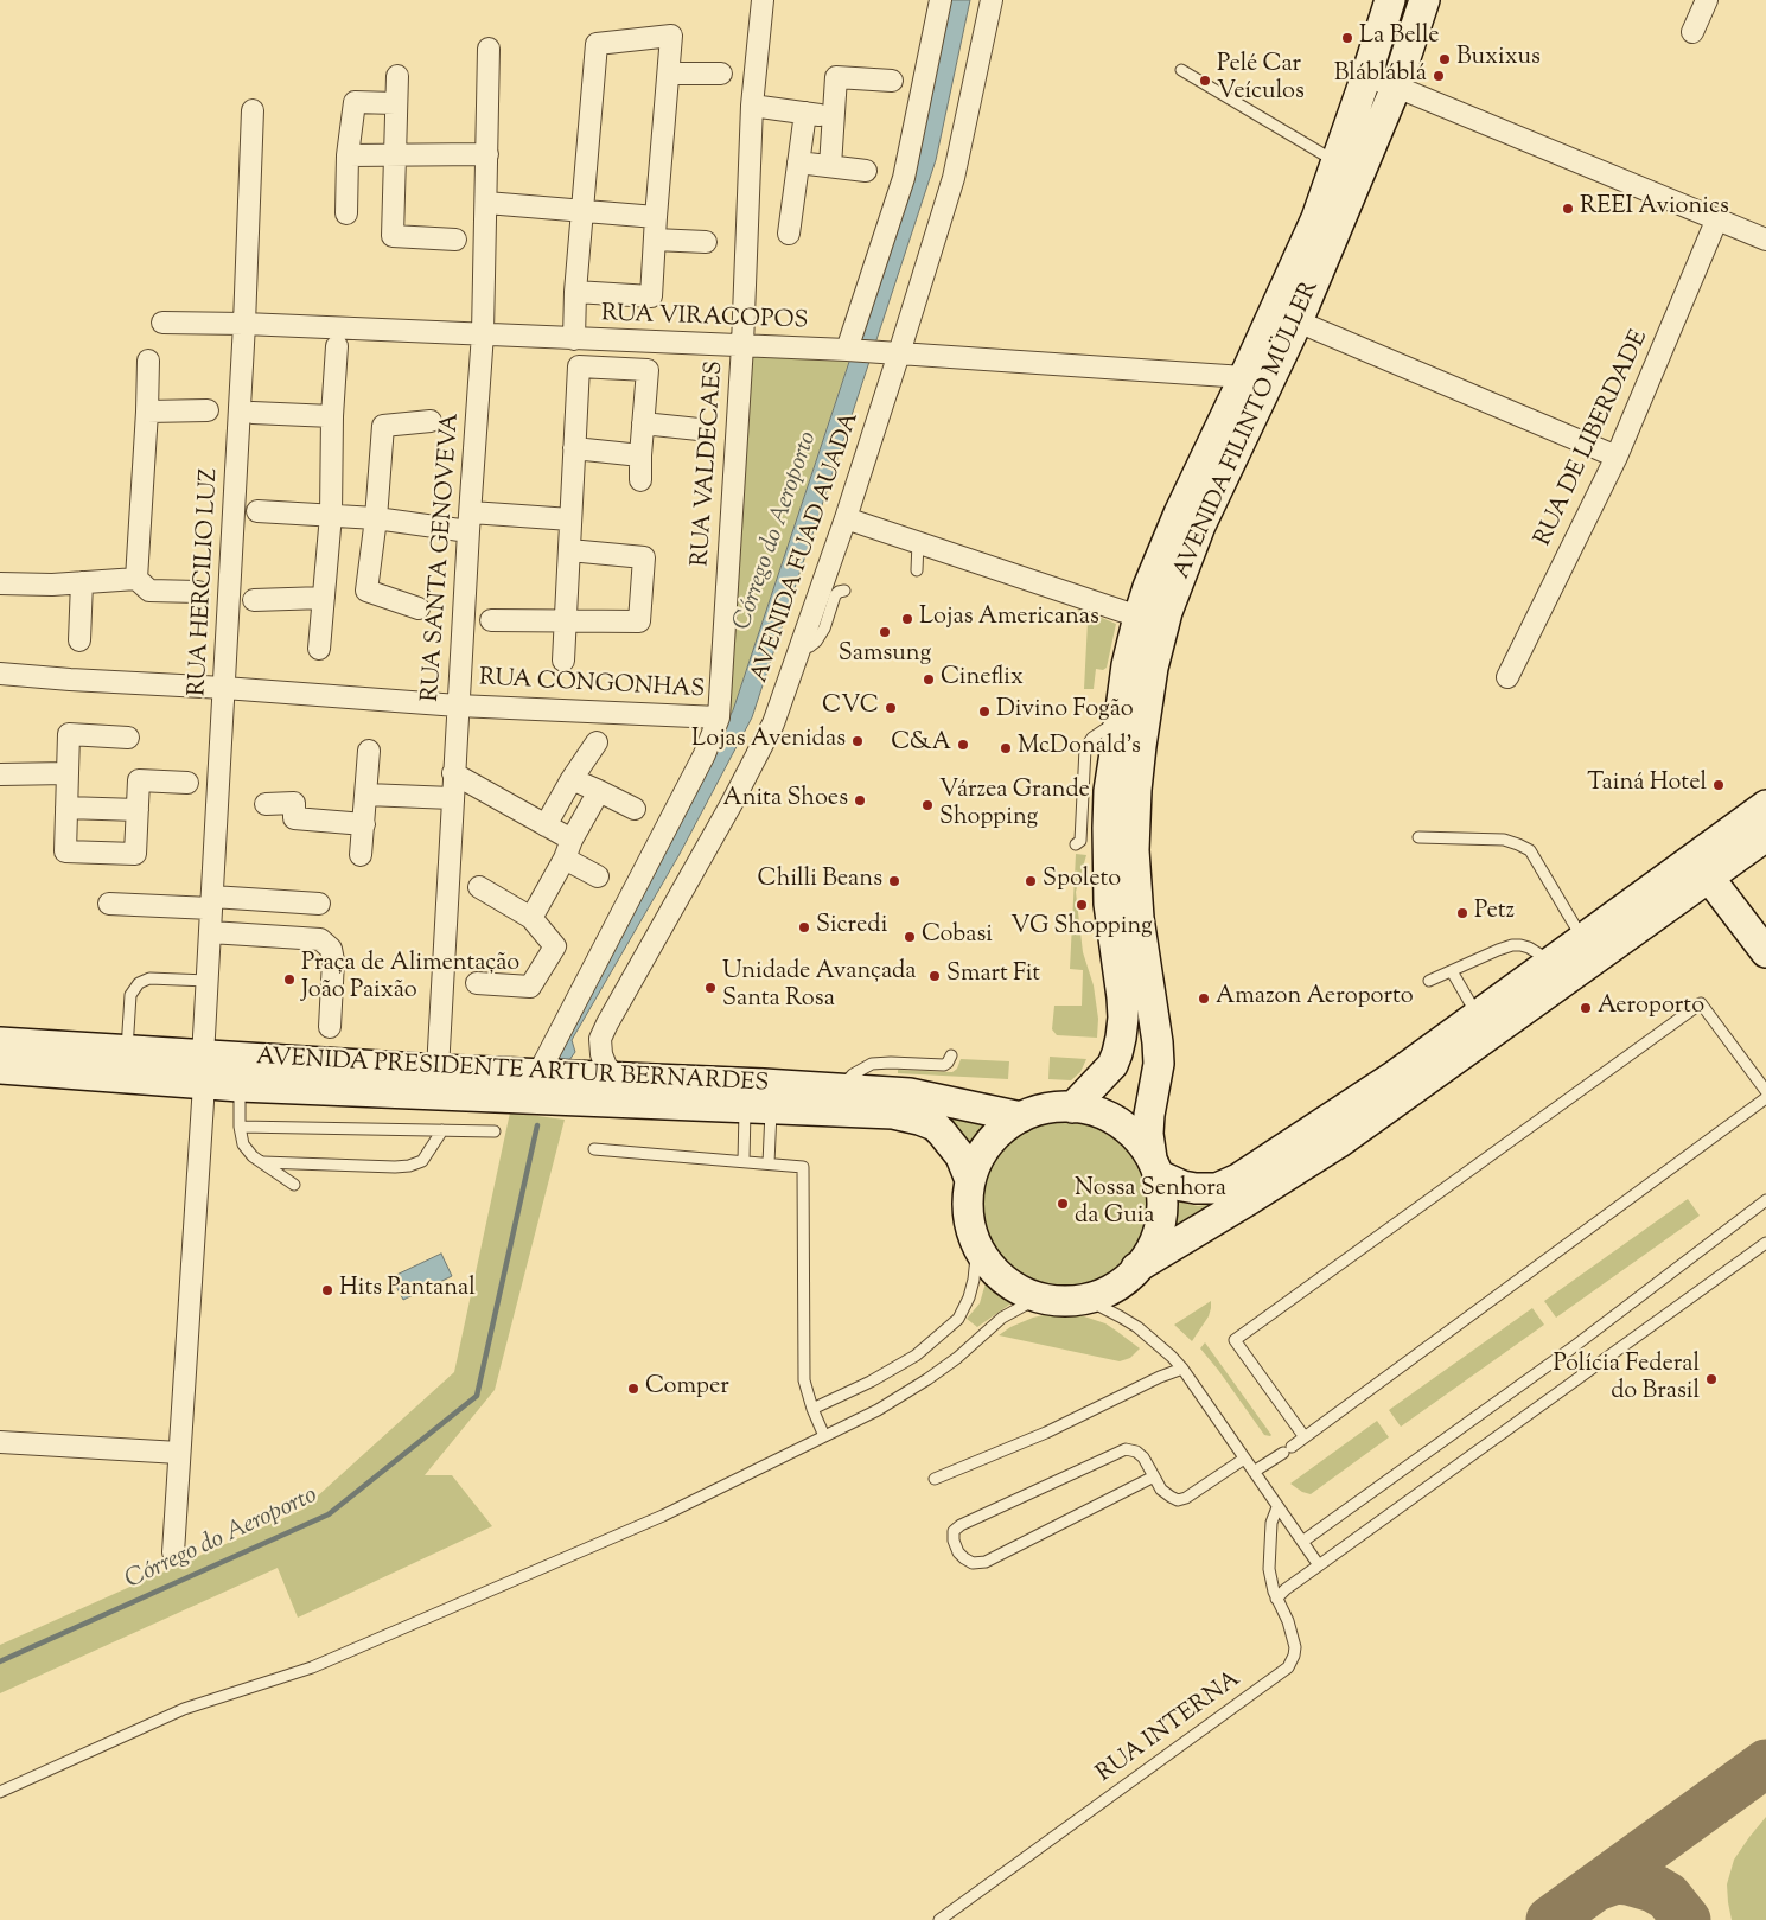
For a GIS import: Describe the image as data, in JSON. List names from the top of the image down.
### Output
{
  "streets": {
    "main road": ["AVENIDA FILINTO MÜLLER", "AVENIDA PRESIDENTE ARTUR BERNARDES"],
    "street": [
      "RUA VIRACOPOS",
      "RUA DE LIBERDADE",
      "RUA VALDECAES",
      "AVENIDA FUAD AUADA",
      "RUA SANTA GENOVEVA",
      "RUA HERCILIO LUZ",
      "RUA CONGONHAS"
    ],
    "lane": ["RUA INTERNA"]
  },
  "crossings": [
    ["RUA VIRACOPOS", "AVENIDA FILINTO MÜLLER"],
    ["RUA VIRACOPOS", "RUA VALDECAES"],
    ["RUA VIRACOPOS", "AVENIDA FUAD AUADA"],
    ["RUA VIRACOPOS", "RUA SANTA GENOVEVA"],
    ["RUA VIRACOPOS", "RUA HERCILIO LUZ"],
    ["AVENIDA FILINTO MÜLLER", "AVENIDA PRESIDENTE ARTUR BERNARDES"],
    ["RUA VALDECAES", "RUA CONGONHAS"],
    ["AVENIDA FUAD AUADA", "AVENIDA PRESIDENTE ARTUR BERNARDES"],
    ["RUA SANTA GENOVEVA", "RUA CONGONHAS"],
    ["RUA SANTA GENOVEVA", "AVENIDA PRESIDENTE ARTUR BERNARDES"],
    ["RUA HERCILIO LUZ", "RUA CONGONHAS"],
    ["RUA HERCILIO LUZ", "AVENIDA PRESIDENTE ARTUR BERNARDES"]
  ],
  "water": ["Córrego do Aeroporto"],
  "places": [
    "La Belle",
    "Buxixus",
    "Blábláblá",
    "Pelé Car Veículos",
    "REEI Avionics",
    "Lojas Americanas",
    "Samsung",
    "Cineflix",
    "CVC",
    "Divino Fogão",
    "Lojas Avenidas",
    "C&A",
    "McDonald's",
    "Tainá Hotel",
    "Anita Shoes",
    "Várzea Grande Shopping",
    "Chilli Beans",
    "Spoleto",
    "VG Shopping",
    "Petz",
    "Sicredi",
    "Cobasi",
    "Smart Fit",
    "Praça de Alimentação João Paixão",
    "Unidade Avançada Santa Rosa",
    "Amazon Aeroporto",
    "Aeroporto",
    "Nossa Senhora da Guia",
    "Hits Pantanal",
    "Polícia Federal do Brasil",
    "Comper"
  ]
}
